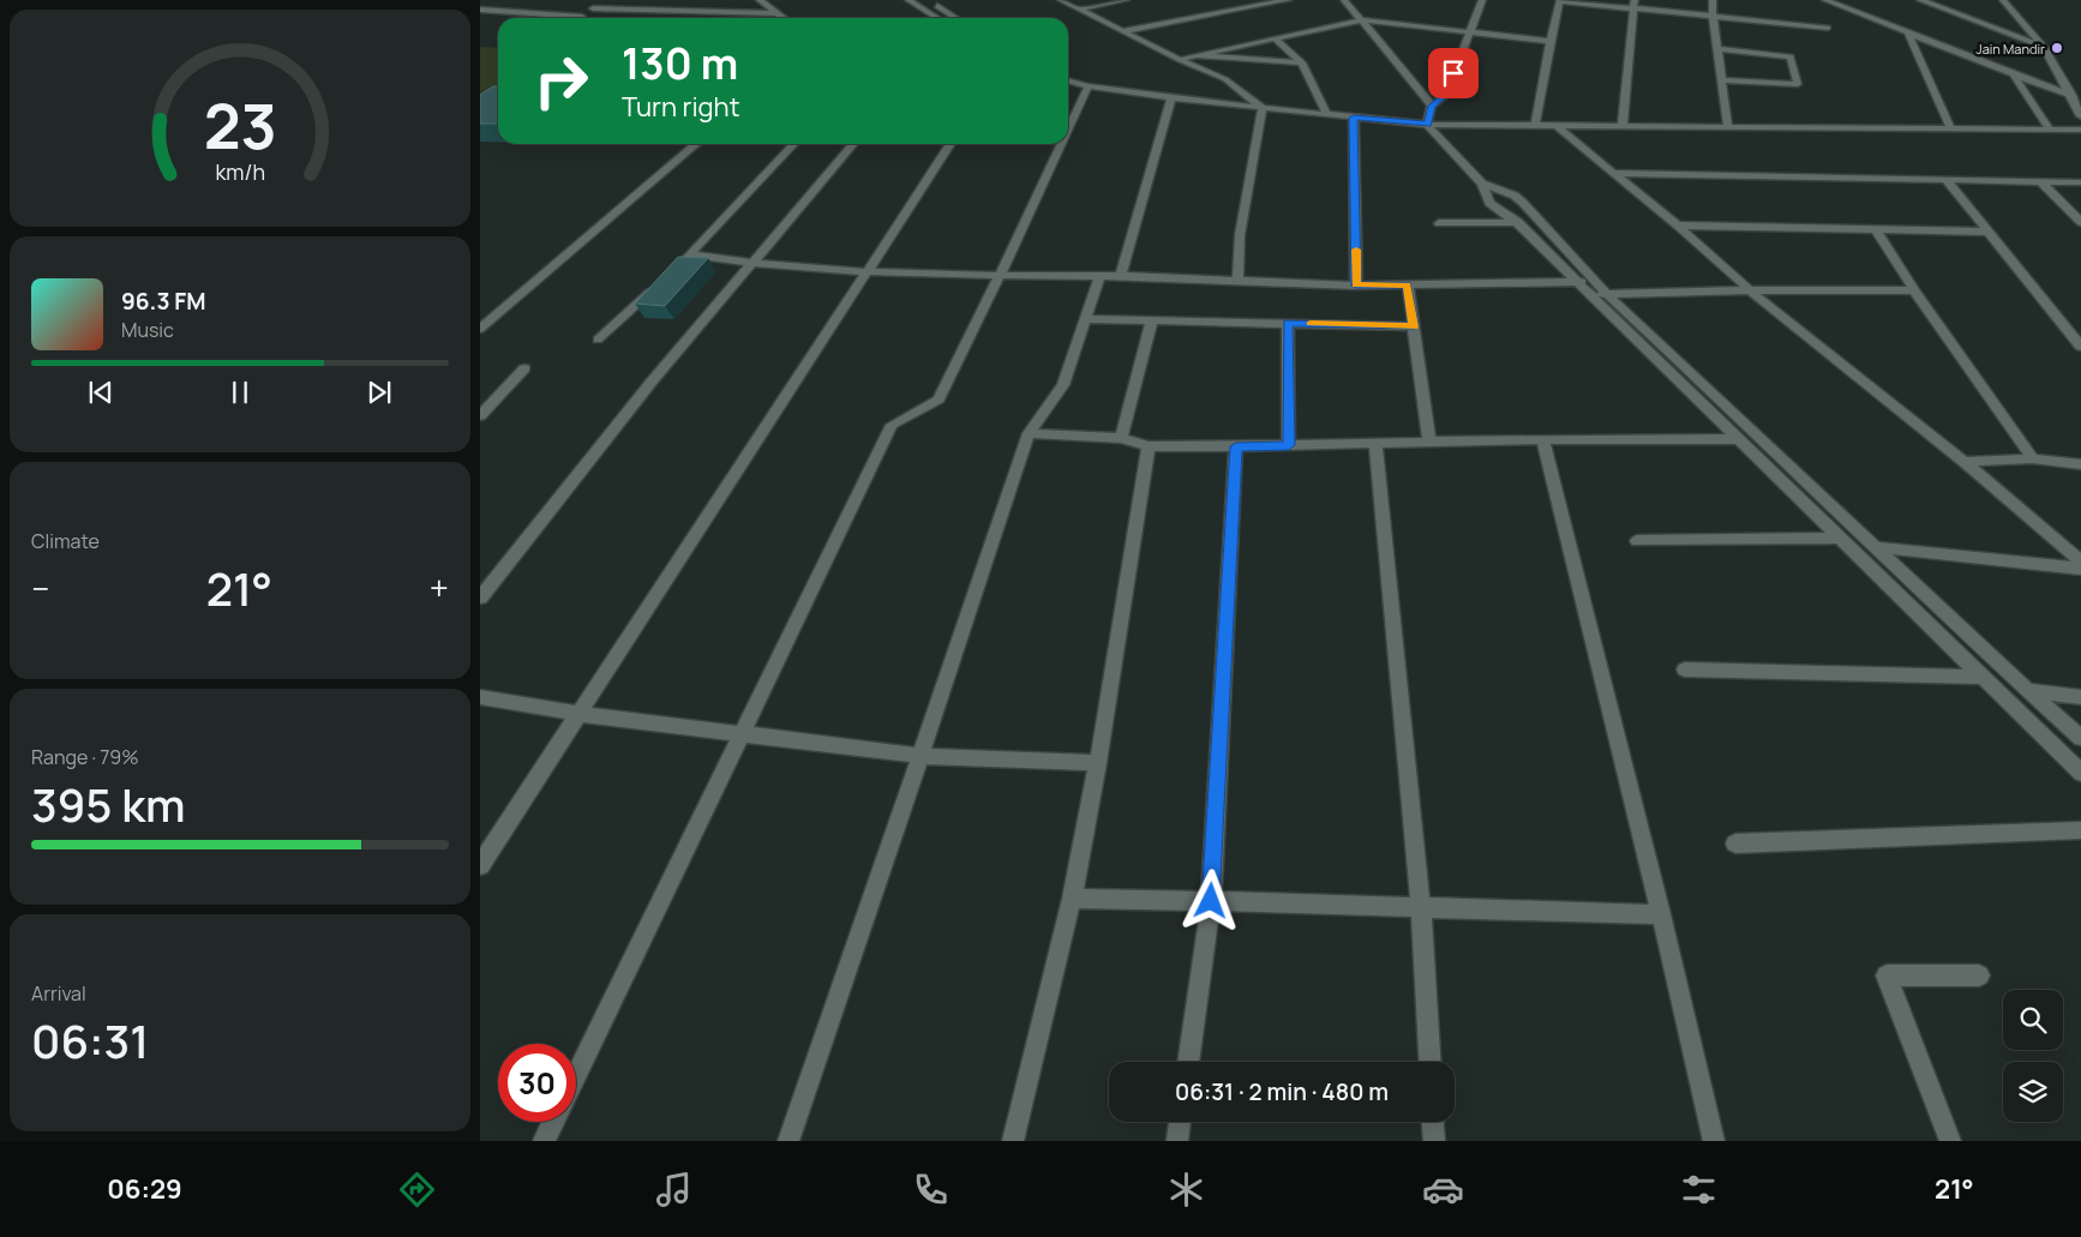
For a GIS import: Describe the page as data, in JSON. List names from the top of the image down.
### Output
{
  "places": ["Jain Mandir"],
  "page": {
    "turn": ["130 m", "Turn right"],
    "song": ["96.3 FM", "Music"],
    "tile": [
      "Climate",
      ["Range · 79%", "395 km"],
      ["Arrival", "06:31"]
    ],
    "heat": ["−", "21°", "+"],
    "limit": "30",
    "trip": "06:31 · 2 min · 480 m",
    "tabs": ["06:29", "21°"],
    "gauge": ["23", "km/h"]
  }
}
